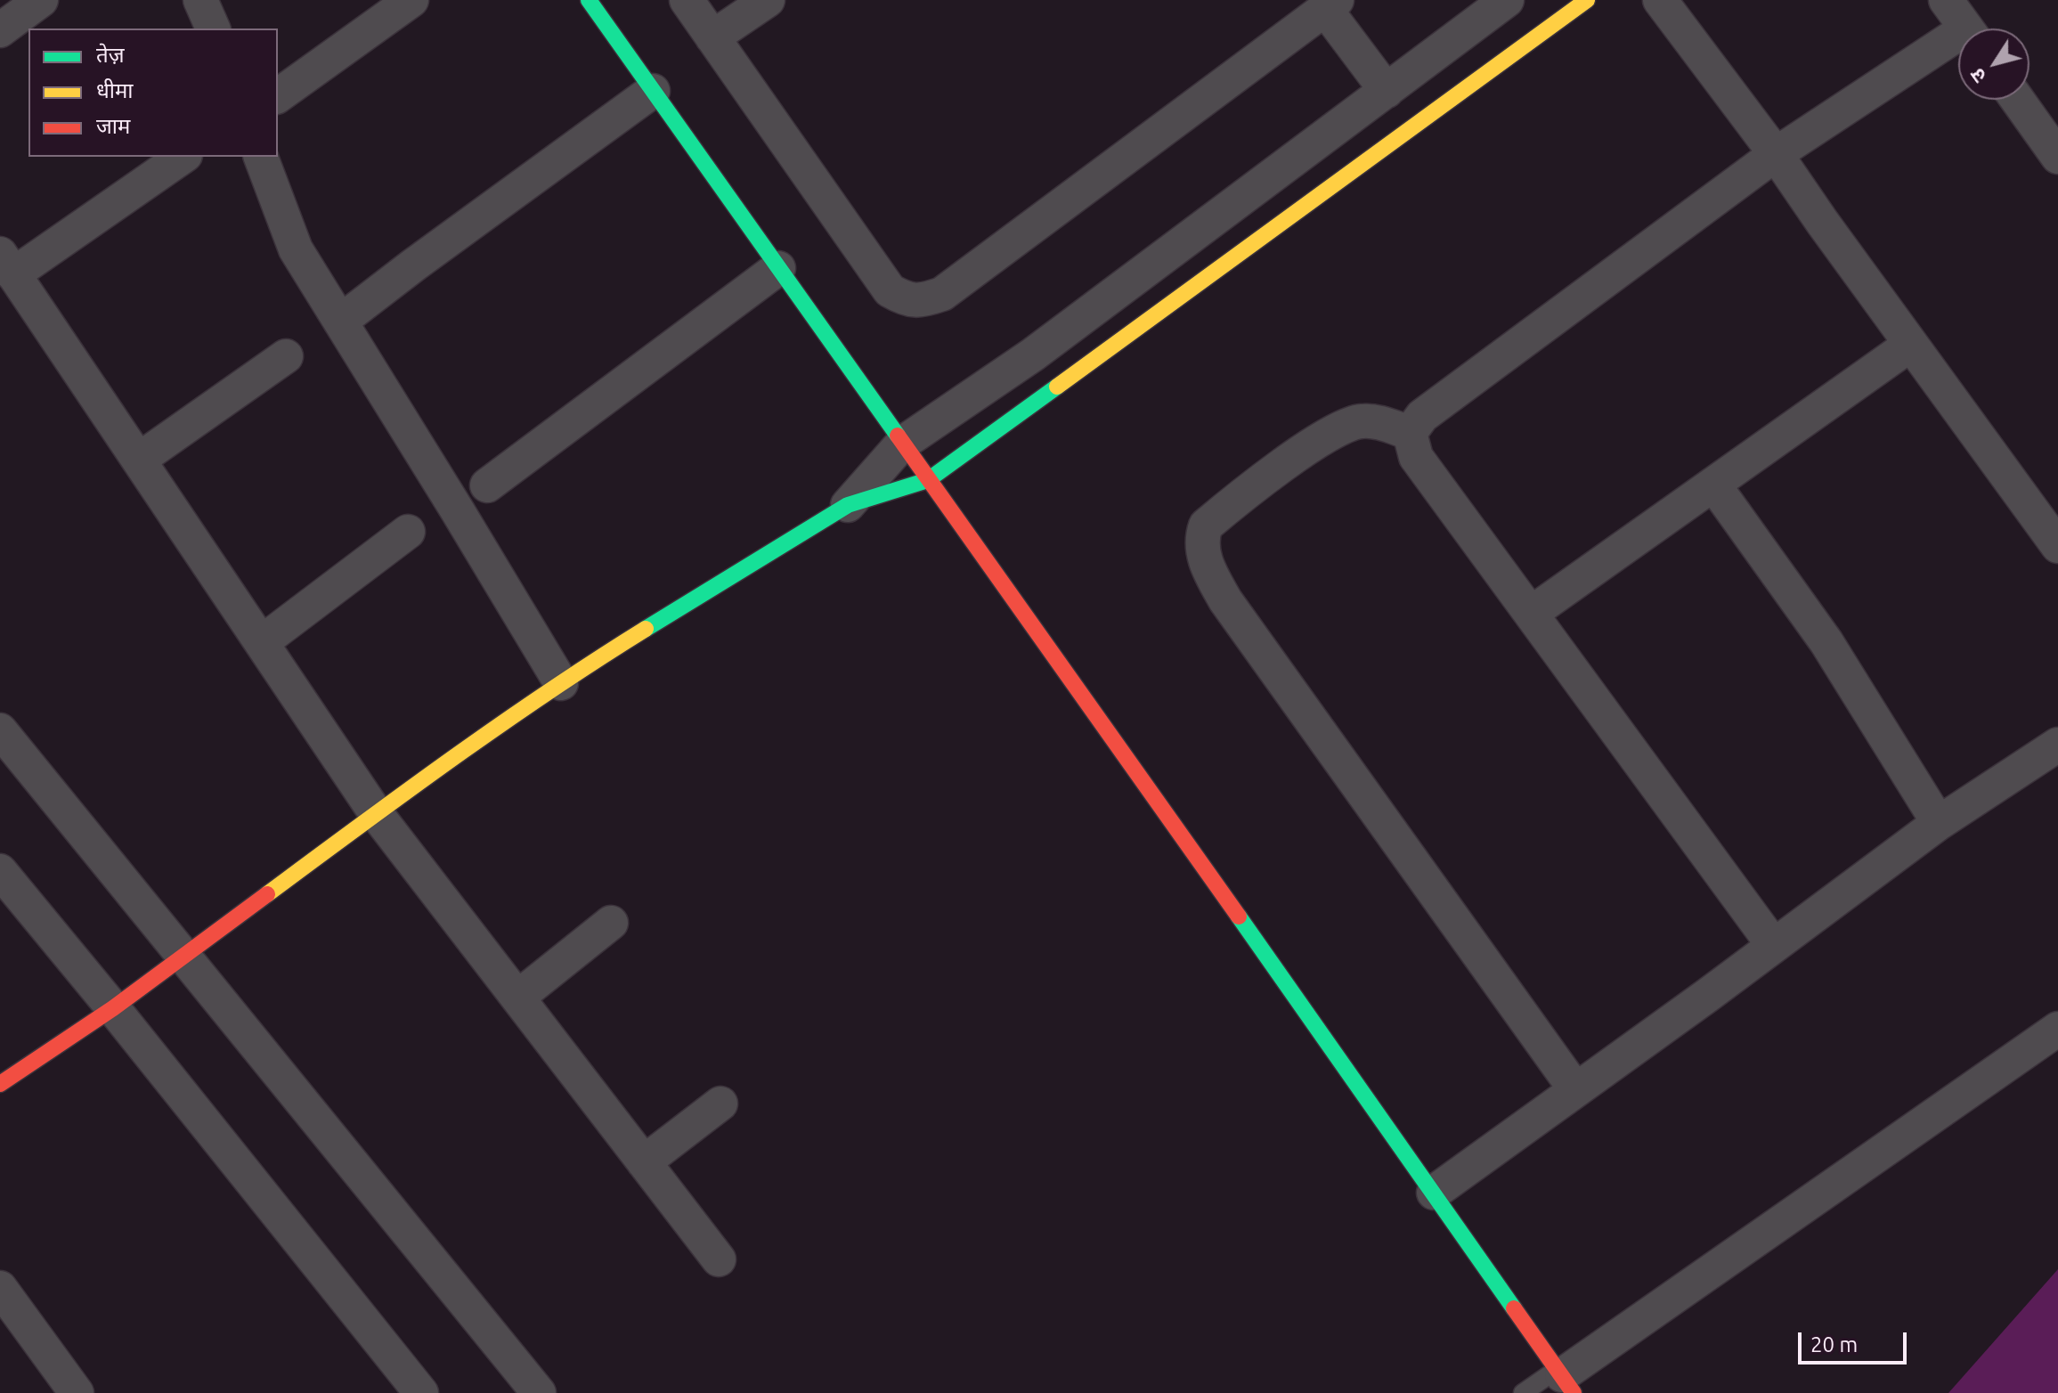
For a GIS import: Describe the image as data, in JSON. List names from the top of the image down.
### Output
{
  "legend": ["तेज़", "धीमा", "जाम"],
  "scale_bar": "20 m",
  "north": "bottom left"
}
